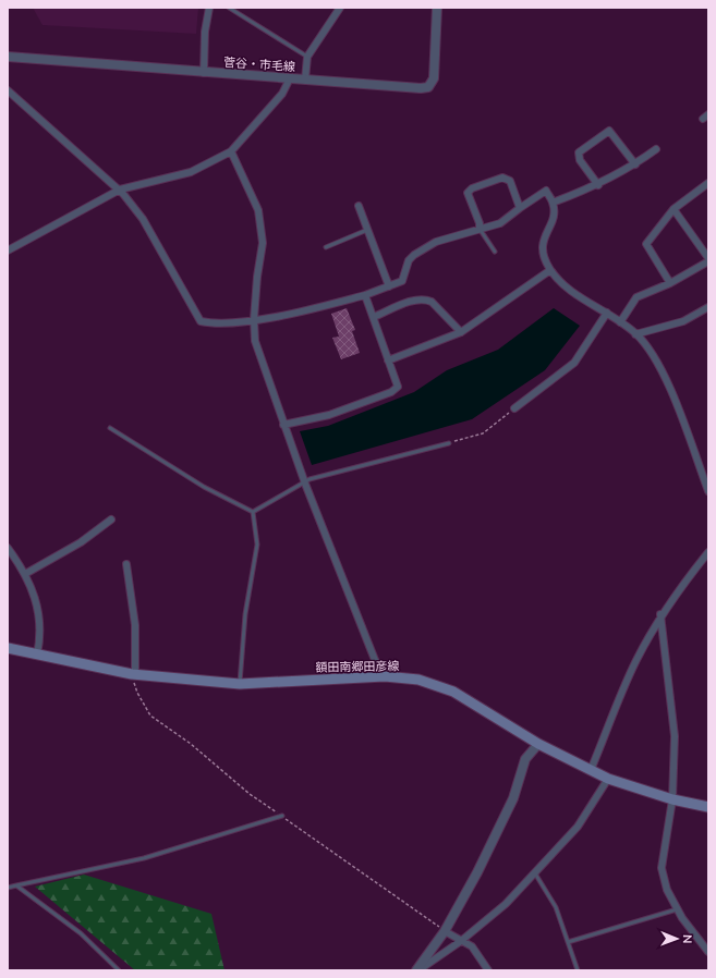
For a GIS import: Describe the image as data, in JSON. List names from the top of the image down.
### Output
{
  "streets": {
    "main road": ["額田南郷田彦線"],
    "street": ["菅谷・市毛線"]
  },
  "north": "right"
}
